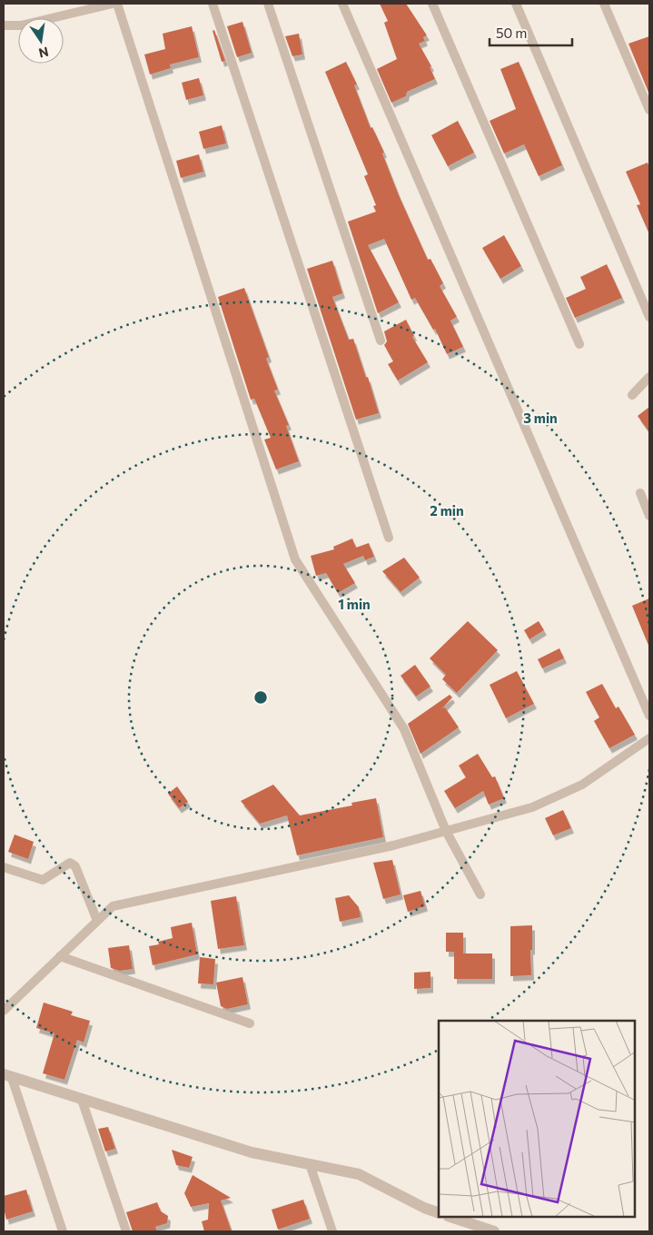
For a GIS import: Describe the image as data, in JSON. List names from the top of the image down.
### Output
{
  "scale_bar": "50 m",
  "north": "bottom",
  "rings": ["3 min", "2 min", "1 min"]
}
